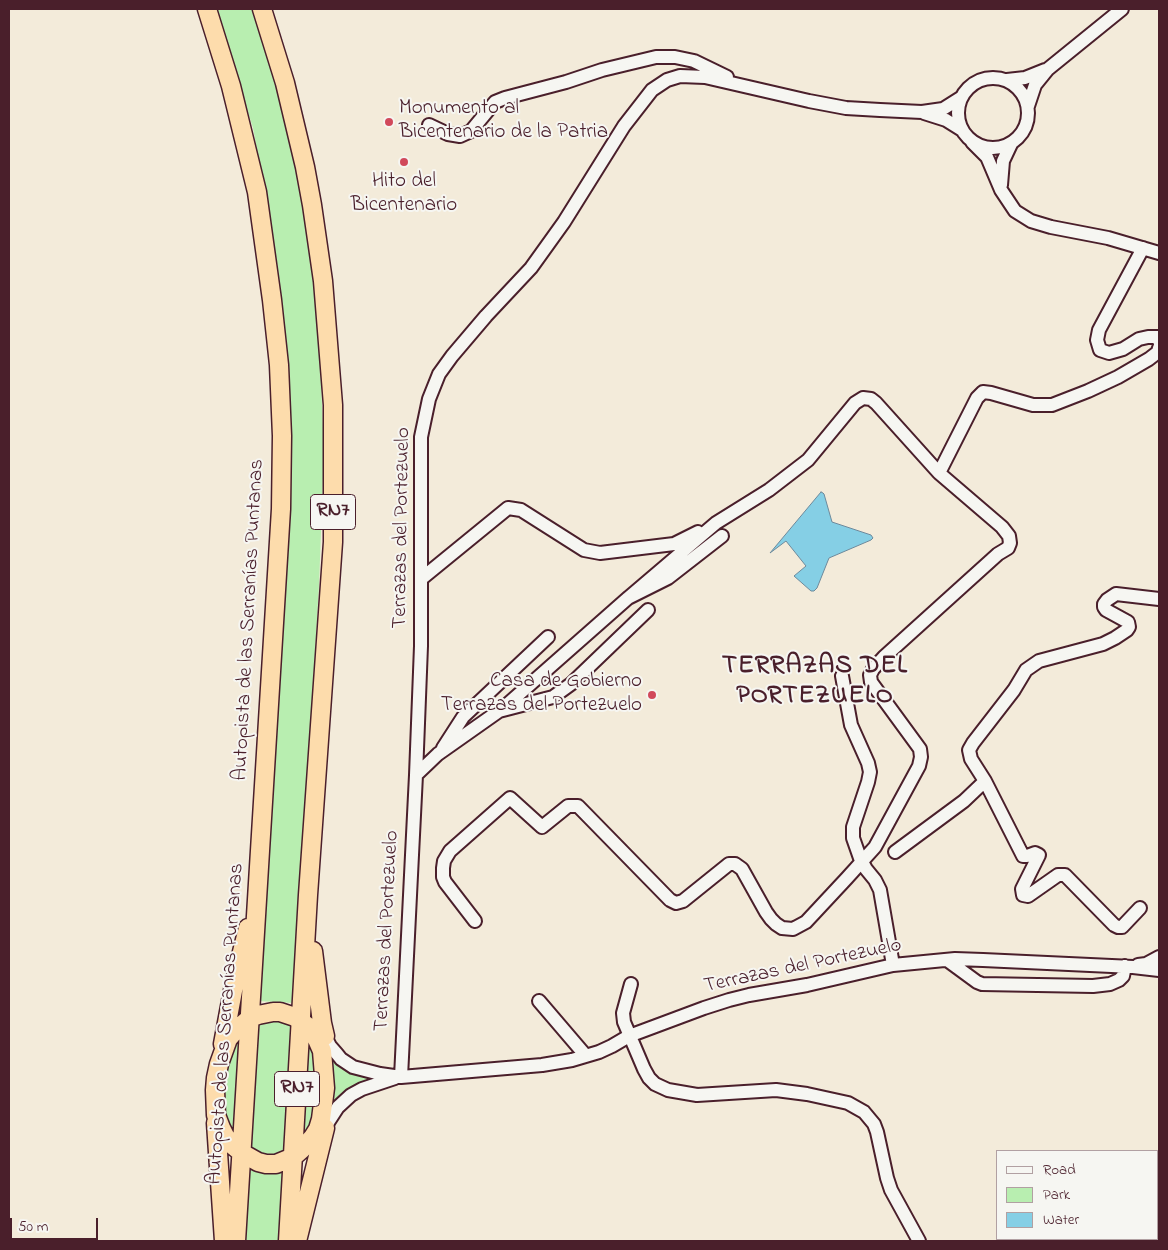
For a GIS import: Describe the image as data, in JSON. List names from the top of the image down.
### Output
{
  "streets": {
    "highway": ["RN7", "Autopista de las Serranías Puntanas"],
    "street": ["Terrazas del Portezuelo"]
  },
  "districts": ["TERRAZAS DEL PORTEZUELO"],
  "places": ["Monumento al Bicentenario de la Patria", "Hito del Bicentenario", "Casa de Gobierno Terrazas del Portezuelo"],
  "legend": ["Road", "Park", "Water"],
  "scale_bar": "50 m"
}
